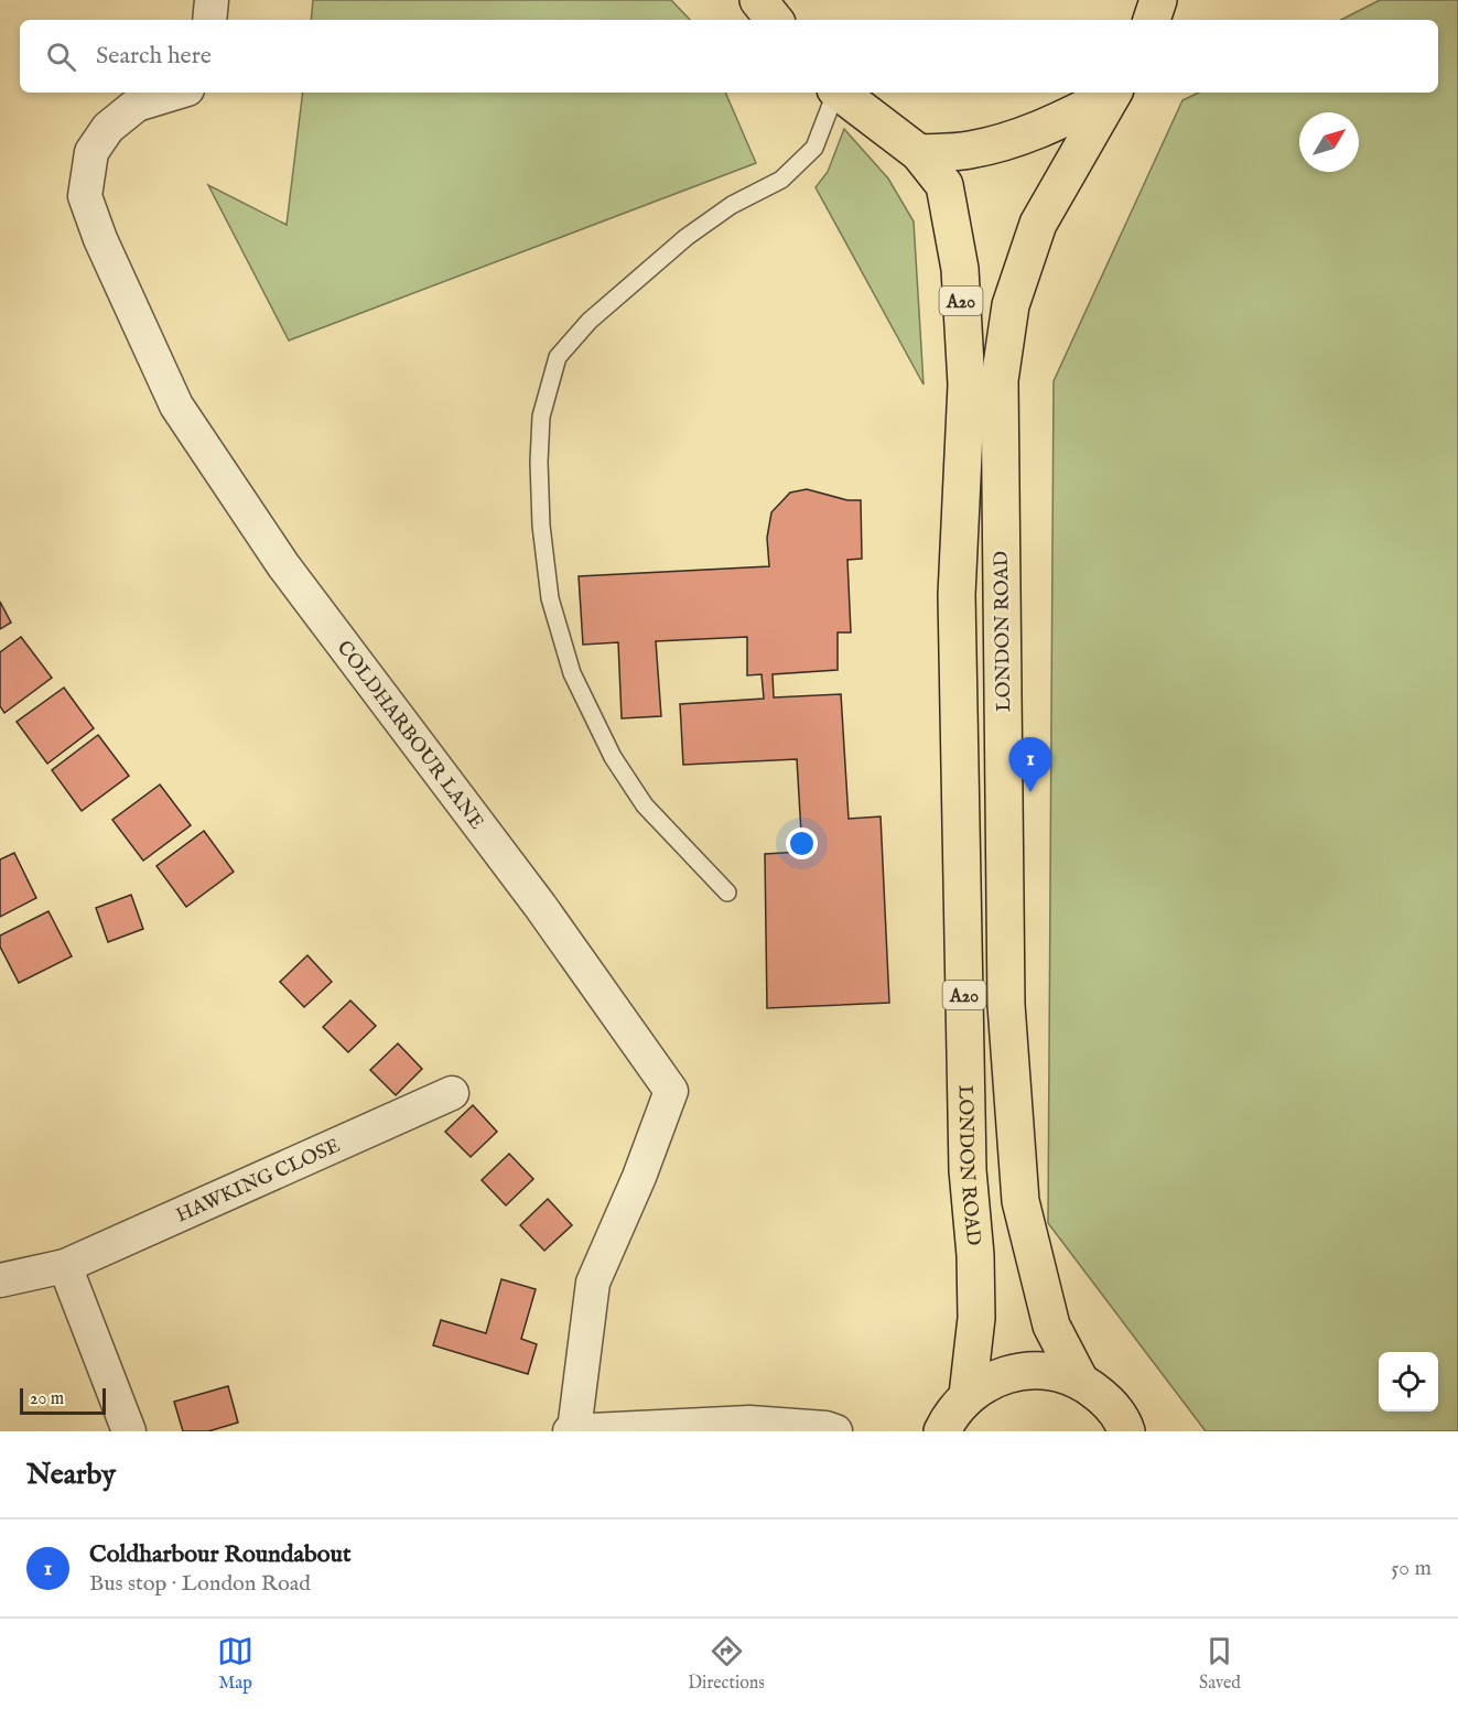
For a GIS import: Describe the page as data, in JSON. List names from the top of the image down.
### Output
{
  "streets": {
    "main road": ["A20", "LONDON ROAD"],
    "street": ["COLDHARBOUR LANE", "HAWKING CLOSE"]
  },
  "scale_bar": "20 m",
  "north": "top right",
  "page": {
    "search": "Search here",
    "pins": "1",
    "scale": "20 m",
    "heading": "Nearby",
    "list": [
      {
        "mark": "1",
        "name": "Coldharbour Roundabout",
        "note": "Bus stop · London Road",
        "value": "50 m"
      }
    ],
    "nav": ["Map", "Directions", "Saved"]
  }
}
